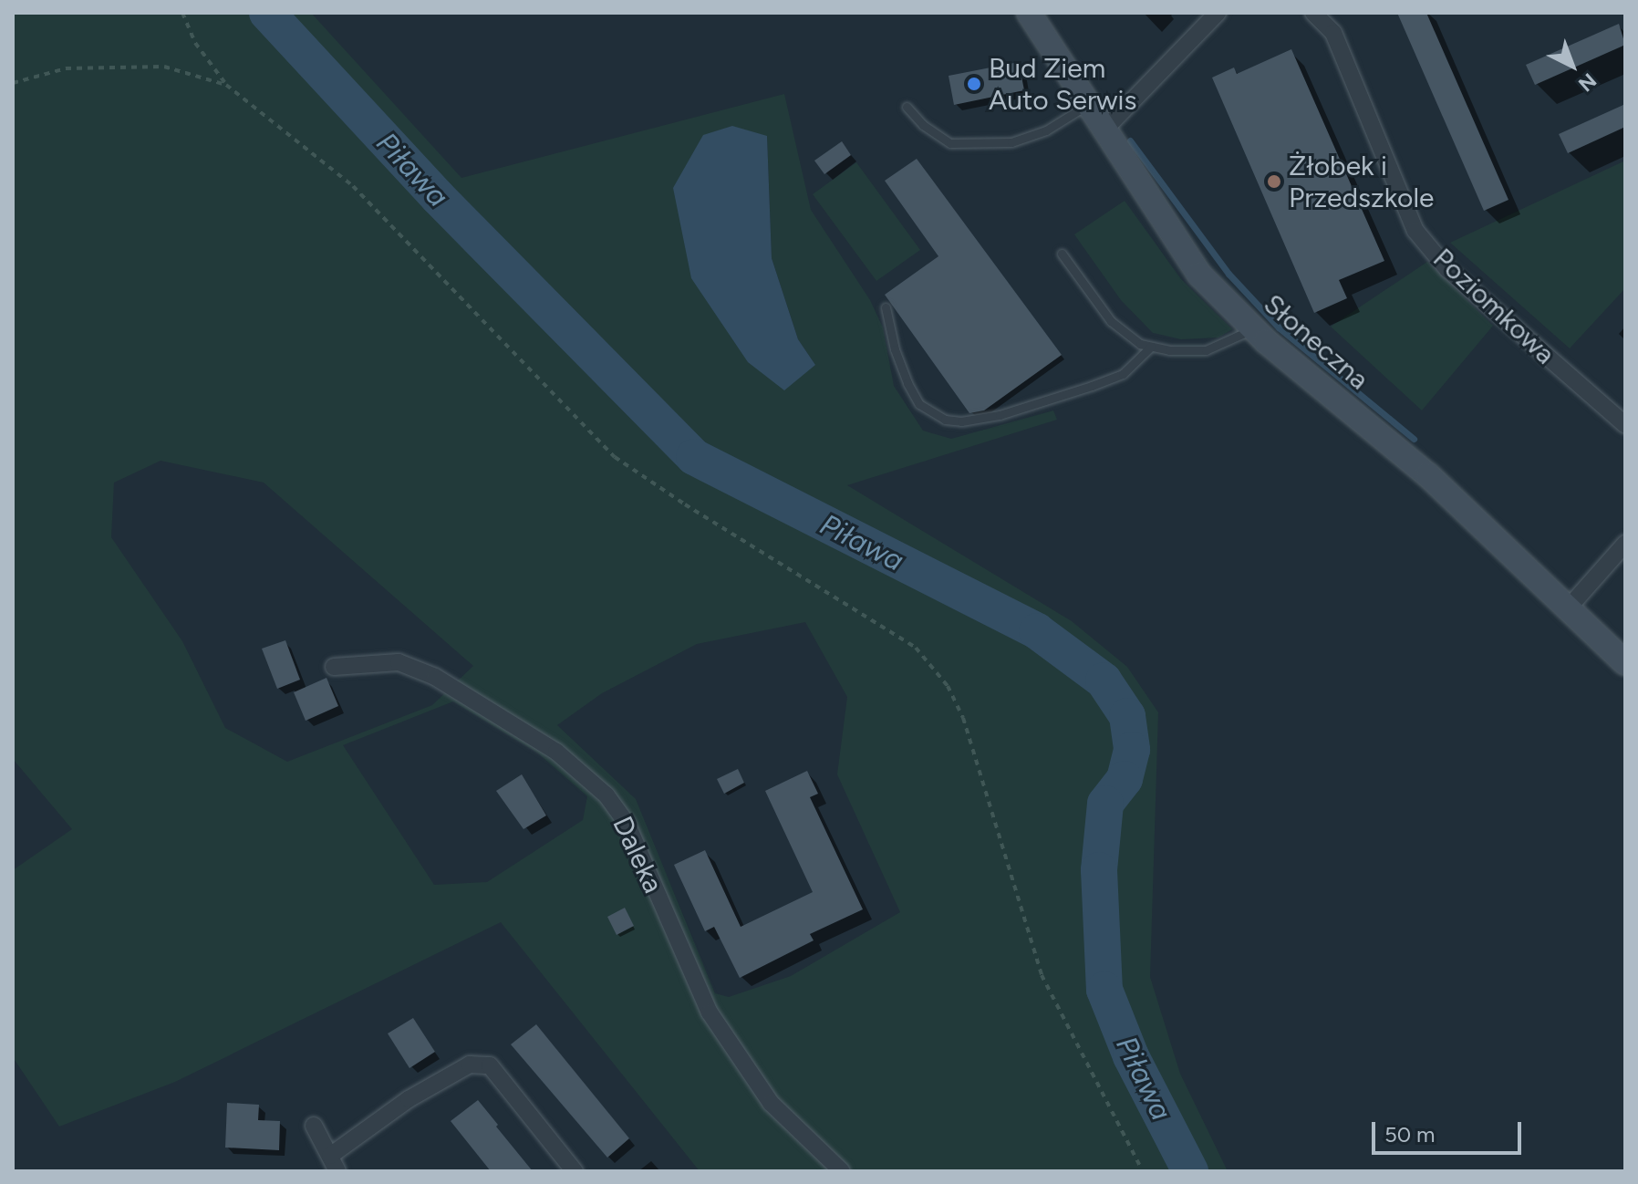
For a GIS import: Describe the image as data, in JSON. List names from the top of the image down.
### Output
{
  "streets": {
    "street": ["Poziomkowa", "Słoneczna", "Daleka"]
  },
  "water": ["Piława"],
  "places": ["Bud Ziem Auto Serwis", "Żłobek i Przedszkole"],
  "scale_bar": "50 m",
  "north": "bottom right"
}
